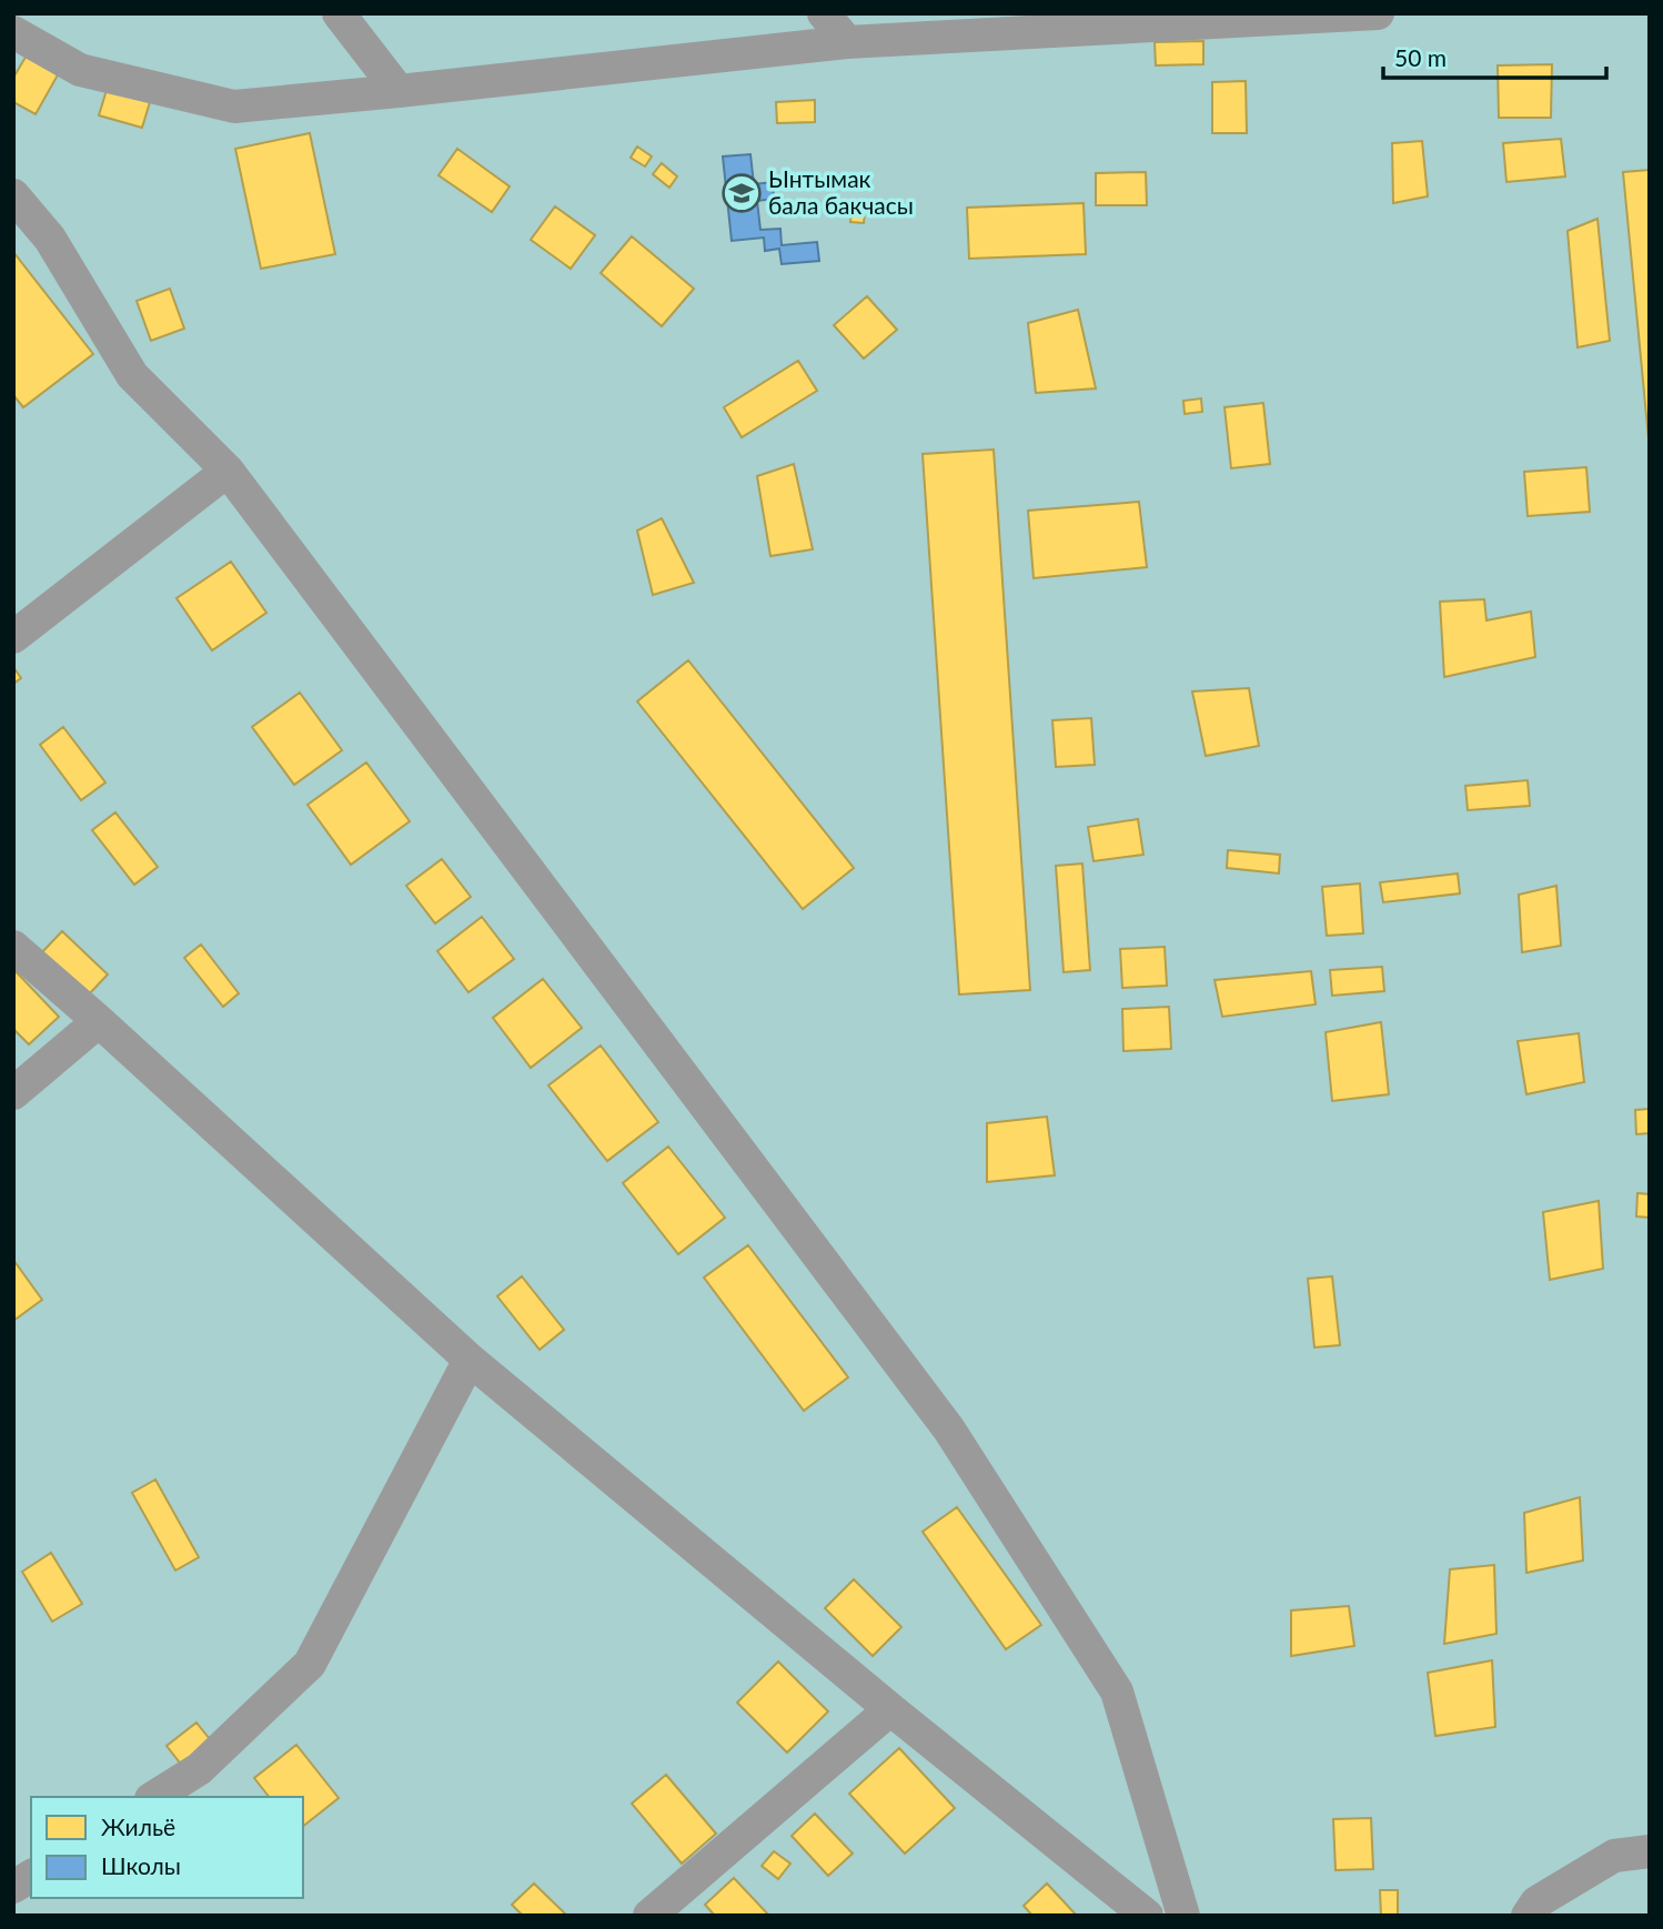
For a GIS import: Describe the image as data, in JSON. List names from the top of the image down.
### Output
{
  "places": {
    "school or university": ["Ынтымак бала бакчасы"]
  },
  "legend": ["Жильё", "Школы"],
  "scale_bar": "50 m"
}
